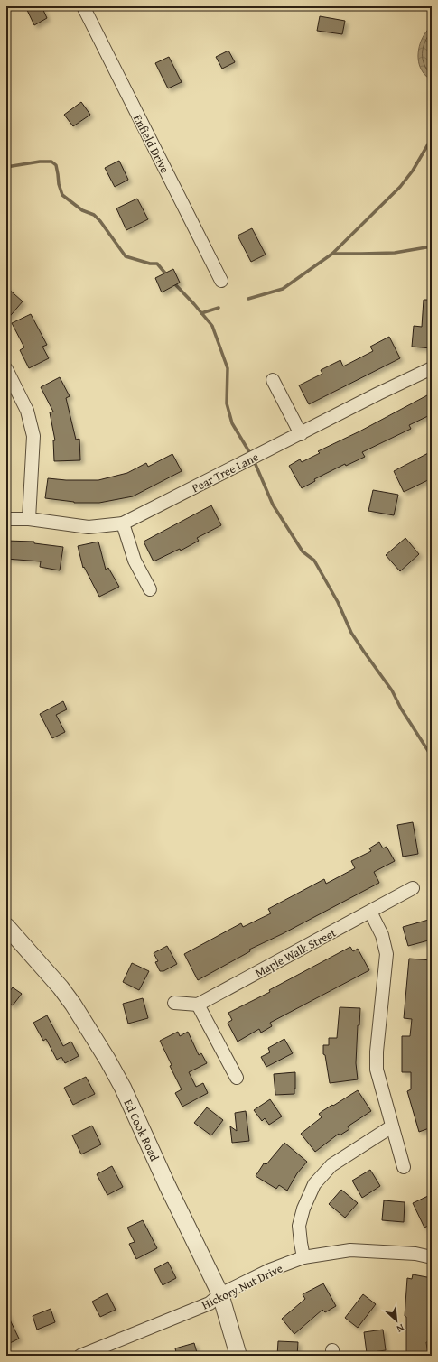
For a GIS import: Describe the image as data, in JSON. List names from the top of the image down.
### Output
{
  "streets": {
    "street": [
      "Enfield Drive",
      "Pear Tree Lane",
      "Maple Walk Street",
      "Ed Cook Road",
      "Hickory Nut Drive"
    ]
  },
  "crossings": [
    ["Ed Cook Road", "Hickory Nut Drive"]
  ],
  "north": "bottom right"
}
